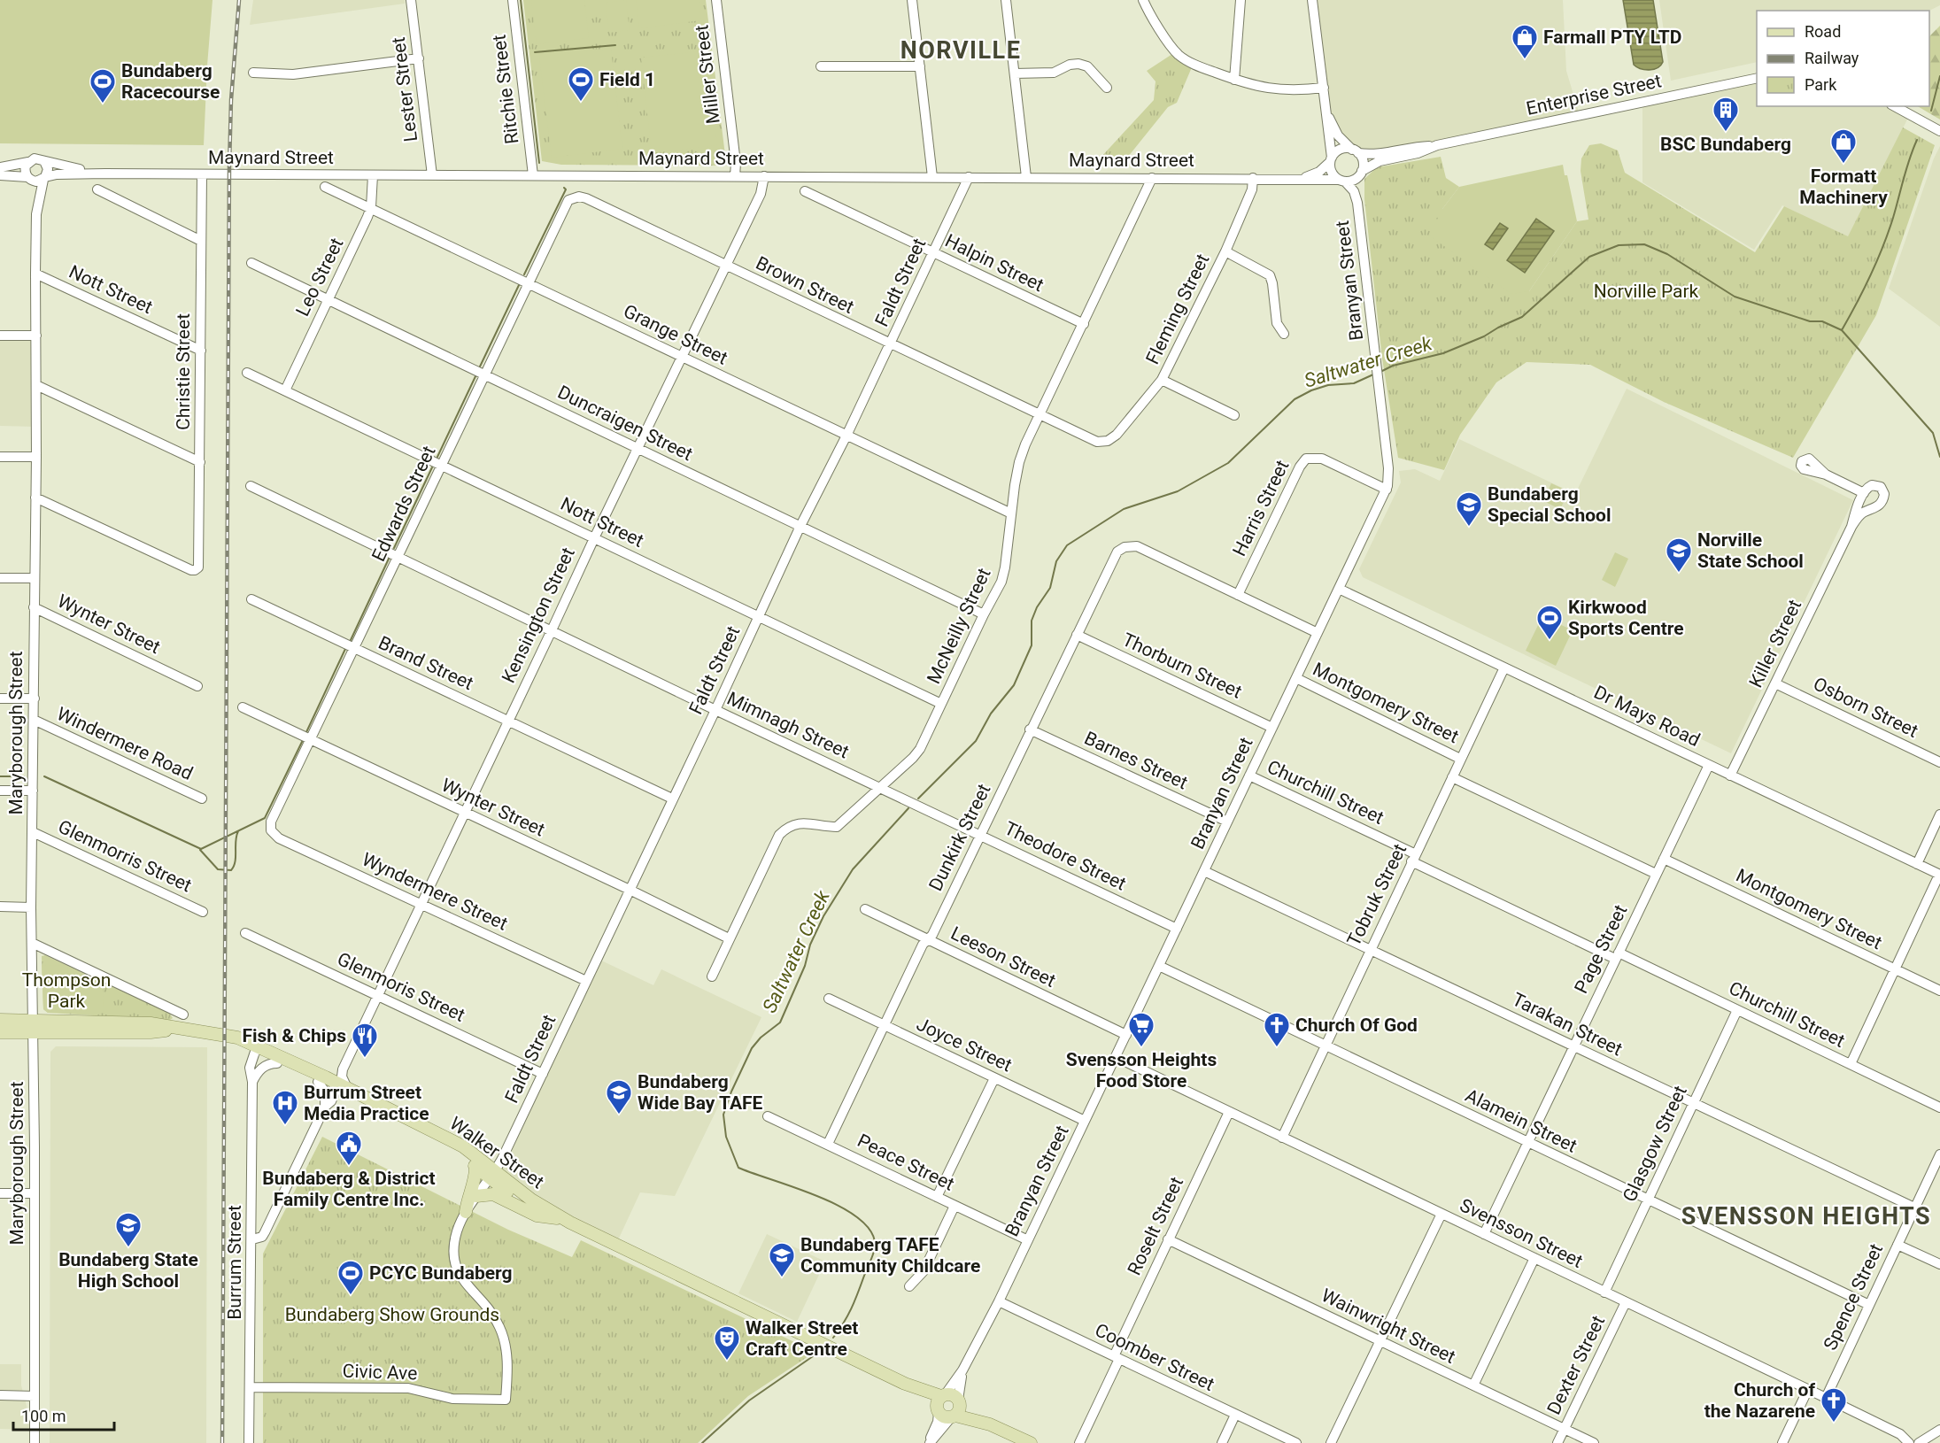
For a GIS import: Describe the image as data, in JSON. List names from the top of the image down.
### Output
{
  "streets": {
    "main road": ["Walker Street"],
    "street": [
      "Miller Street",
      "Lester Street",
      "Ritchie Street",
      "Enterprise Street",
      "Maynard Street",
      "Halpin Street",
      "Leo Street",
      "Branyan Street",
      "Faldt Street",
      "Brown Street",
      "Nott Street",
      "Fleming Street",
      "Grange Street",
      "Christie Street",
      "Duncraigen Street",
      "Edwards Street",
      "Harris Street",
      "Kensington Street",
      "Wynter Street",
      "McNeilly Street",
      "Killer Street",
      "Brand Street",
      "Thorburn Street",
      "Montgomery Street",
      "Osborn Street",
      "Dr Mays Road",
      "Mimnagh Street",
      "Maryborough Street",
      "Windermere Road",
      "Barnes Street",
      "Churchill Street",
      "Dunkirk Street",
      "Glenmorris Street",
      "Theodore Street",
      "Wyndermere Street",
      "Tobruk Street",
      "Page Street",
      "Leeson Street",
      "Glenmoris Street",
      "Tarakan Street",
      "Joyce Street",
      "Alamein Street",
      "Glasgow Street",
      "Peace Street",
      "Roselt Street",
      "Svensson Street",
      "Burrum Street",
      "Spence Street",
      "Wainwright Street",
      "Coomber Street",
      "Dexter Street",
      "Civic Ave"
    ]
  },
  "crossings": [
    ["Miller Street", "Maynard Street"],
    ["Lester Street", "Maynard Street"],
    ["Ritchie Street", "Maynard Street"],
    ["Enterprise Street", "Maynard Street"],
    ["Enterprise Street", "Branyan Street"],
    ["Maynard Street", "Leo Street"],
    ["Maynard Street", "Branyan Street"],
    ["Maynard Street", "Faldt Street"],
    ["Maynard Street", "Fleming Street"],
    ["Maynard Street", "Christie Street"],
    ["Maynard Street", "Kensington Street"],
    ["Maynard Street", "McNeilly Street"],
    ["Maynard Street", "Maryborough Street"],
    ["Halpin Street", "Faldt Street"],
    ["Halpin Street", "McNeilly Street"],
    ["Leo Street", "Nott Street"],
    ["Leo Street", "Grange Street"],
    ["Leo Street", "Duncraigen Street"],
    ["Branyan Street", "Harris Street"],
    ["Branyan Street", "Thorburn Street"],
    ["Branyan Street", "Montgomery Street"],
    ["Branyan Street", "Dr Mays Road"],
    ["Branyan Street", "Barnes Street"],
    ["Branyan Street", "Churchill Street"],
    ["Branyan Street", "Theodore Street"],
    ["Branyan Street", "Leeson Street"],
    ["Branyan Street", "Tarakan Street"],
    ["Branyan Street", "Joyce Street"],
    ["Branyan Street", "Alamein Street"],
    ["Branyan Street", "Walker Street"],
    ["Branyan Street", "Peace Street"],
    ["Branyan Street", "Svensson Street"],
    ["Branyan Street", "Coomber Street"],
    ["Faldt Street", "Brown Street"],
    ["Faldt Street", "Nott Street"],
    ["Faldt Street", "Grange Street"],
    ["Faldt Street", "Duncraigen Street"],
    ["Faldt Street", "Wynter Street"],
    ["Faldt Street", "Brand Street"],
    ["Faldt Street", "Mimnagh Street"],
    ["Faldt Street", "Wyndermere Street"],
    ["Faldt Street", "Glenmoris Street"],
    ["Faldt Street", "Walker Street"],
    ["Faldt Street", "Civic Ave"],
    ["Brown Street", "Fleming Street"],
    ["Brown Street", "Edwards Street"],
    ["Brown Street", "Kensington Street"],
    ["Brown Street", "McNeilly Street"],
    ["Nott Street", "Christie Street"],
    ["Nott Street", "Edwards Street"],
    ["Nott Street", "Kensington Street"],
    ["Nott Street", "McNeilly Street"],
    ["Nott Street", "Maryborough Street"],
    ["Grange Street", "Edwards Street"],
    ["Grange Street", "Kensington Street"],
    ["Grange Street", "McNeilly Street"],
    ["Christie Street", "Maryborough Street"],
    ["Duncraigen Street", "Edwards Street"],
    ["Duncraigen Street", "Kensington Street"],
    ["Duncraigen Street", "McNeilly Street"],
    ["Edwards Street", "Wynter Street"],
    ["Edwards Street", "Brand Street"],
    ["Edwards Street", "Mimnagh Street"],
    ["Edwards Street", "Wyndermere Street"],
    ["Harris Street", "Dunkirk Street"],
    ["Kensington Street", "Wynter Street"],
    ["Kensington Street", "Brand Street"],
    ["Kensington Street", "Mimnagh Street"],
    ["Kensington Street", "Wyndermere Street"],
    ["Kensington Street", "Glenmoris Street"],
    ["Wynter Street", "McNeilly Street"],
    ["Wynter Street", "Maryborough Street"],
    ["McNeilly Street", "Mimnagh Street"],
    ["McNeilly Street", "Theodore Street"],
    ["Killer Street", "Osborn Street"],
    ["Killer Street", "Dr Mays Road"],
    ["Thorburn Street", "Dunkirk Street"],
    ["Montgomery Street", "Tobruk Street"],
    ["Montgomery Street", "Page Street"],
    ["Dr Mays Road", "Tobruk Street"],
    ["Dr Mays Road", "Page Street"],
    ["Mimnagh Street", "Theodore Street"],
    ["Maryborough Street", "Windermere Road"],
    ["Maryborough Street", "Glenmorris Street"],
    ["Maryborough Street", "Walker Street"],
    ["Barnes Street", "Dunkirk Street"],
    ["Churchill Street", "Tobruk Street"],
    ["Churchill Street", "Page Street"],
    ["Churchill Street", "Glasgow Street"],
    ["Dunkirk Street", "Theodore Street"],
    ["Dunkirk Street", "Leeson Street"],
    ["Dunkirk Street", "Joyce Street"],
    ["Dunkirk Street", "Peace Street"],
    ["Tobruk Street", "Tarakan Street"],
    ["Tobruk Street", "Alamein Street"],
    ["Tobruk Street", "Svensson Street"],
    ["Page Street", "Tarakan Street"],
    ["Page Street", "Alamein Street"],
    ["Page Street", "Svensson Street"],
    ["Tarakan Street", "Glasgow Street"],
    ["Tarakan Street", "Spence Street"],
    ["Alamein Street", "Glasgow Street"],
    ["Alamein Street", "Spence Street"],
    ["Glasgow Street", "Svensson Street"],
    ["Walker Street", "Burrum Street"],
    ["Roselt Street", "Svensson Street"],
    ["Roselt Street", "Wainwright Street"],
    ["Roselt Street", "Coomber Street"],
    ["Svensson Street", "Spence Street"],
    ["Svensson Street", "Dexter Street"],
    ["Burrum Street", "Civic Ave"],
    ["Wainwright Street", "Dexter Street"]
  ],
  "districts": ["NORVILLE", "SVENSSON HEIGHTS"],
  "water": ["Saltwater Creek"],
  "parks": ["Norville Park", "Thompson Park", "Bundaberg Show Grounds"],
  "places": {
    "shop": ["Farmall PTY LTD", "Formatt Machinery"],
    "sports": [
      "Field 1",
      "Bundaberg Racecourse",
      "Kirkwood Sports Centre",
      "PCYC Bundaberg"
    ],
    "building": ["BSC Bundaberg"],
    "school or university": [
      "Bundaberg Special School",
      "Norville State School",
      "Bundaberg Wide Bay TAFE",
      "Bundaberg State High School",
      "Bundaberg TAFE Community Childcare"
    ],
    "supermarket": ["Svensson Heights Food Store"],
    "church": ["Church Of God", "Church of the Nazarene"],
    "restaurant": ["Fish & Chips"],
    "hospital": ["Burrum Street Media Practice"],
    "public building": ["Bundaberg & District Family Centre Inc."],
    "theatre": ["Walker Street Craft Centre"]
  },
  "legend": ["Road", "Railway", "Park"],
  "scale_bar": "100 m"
}
